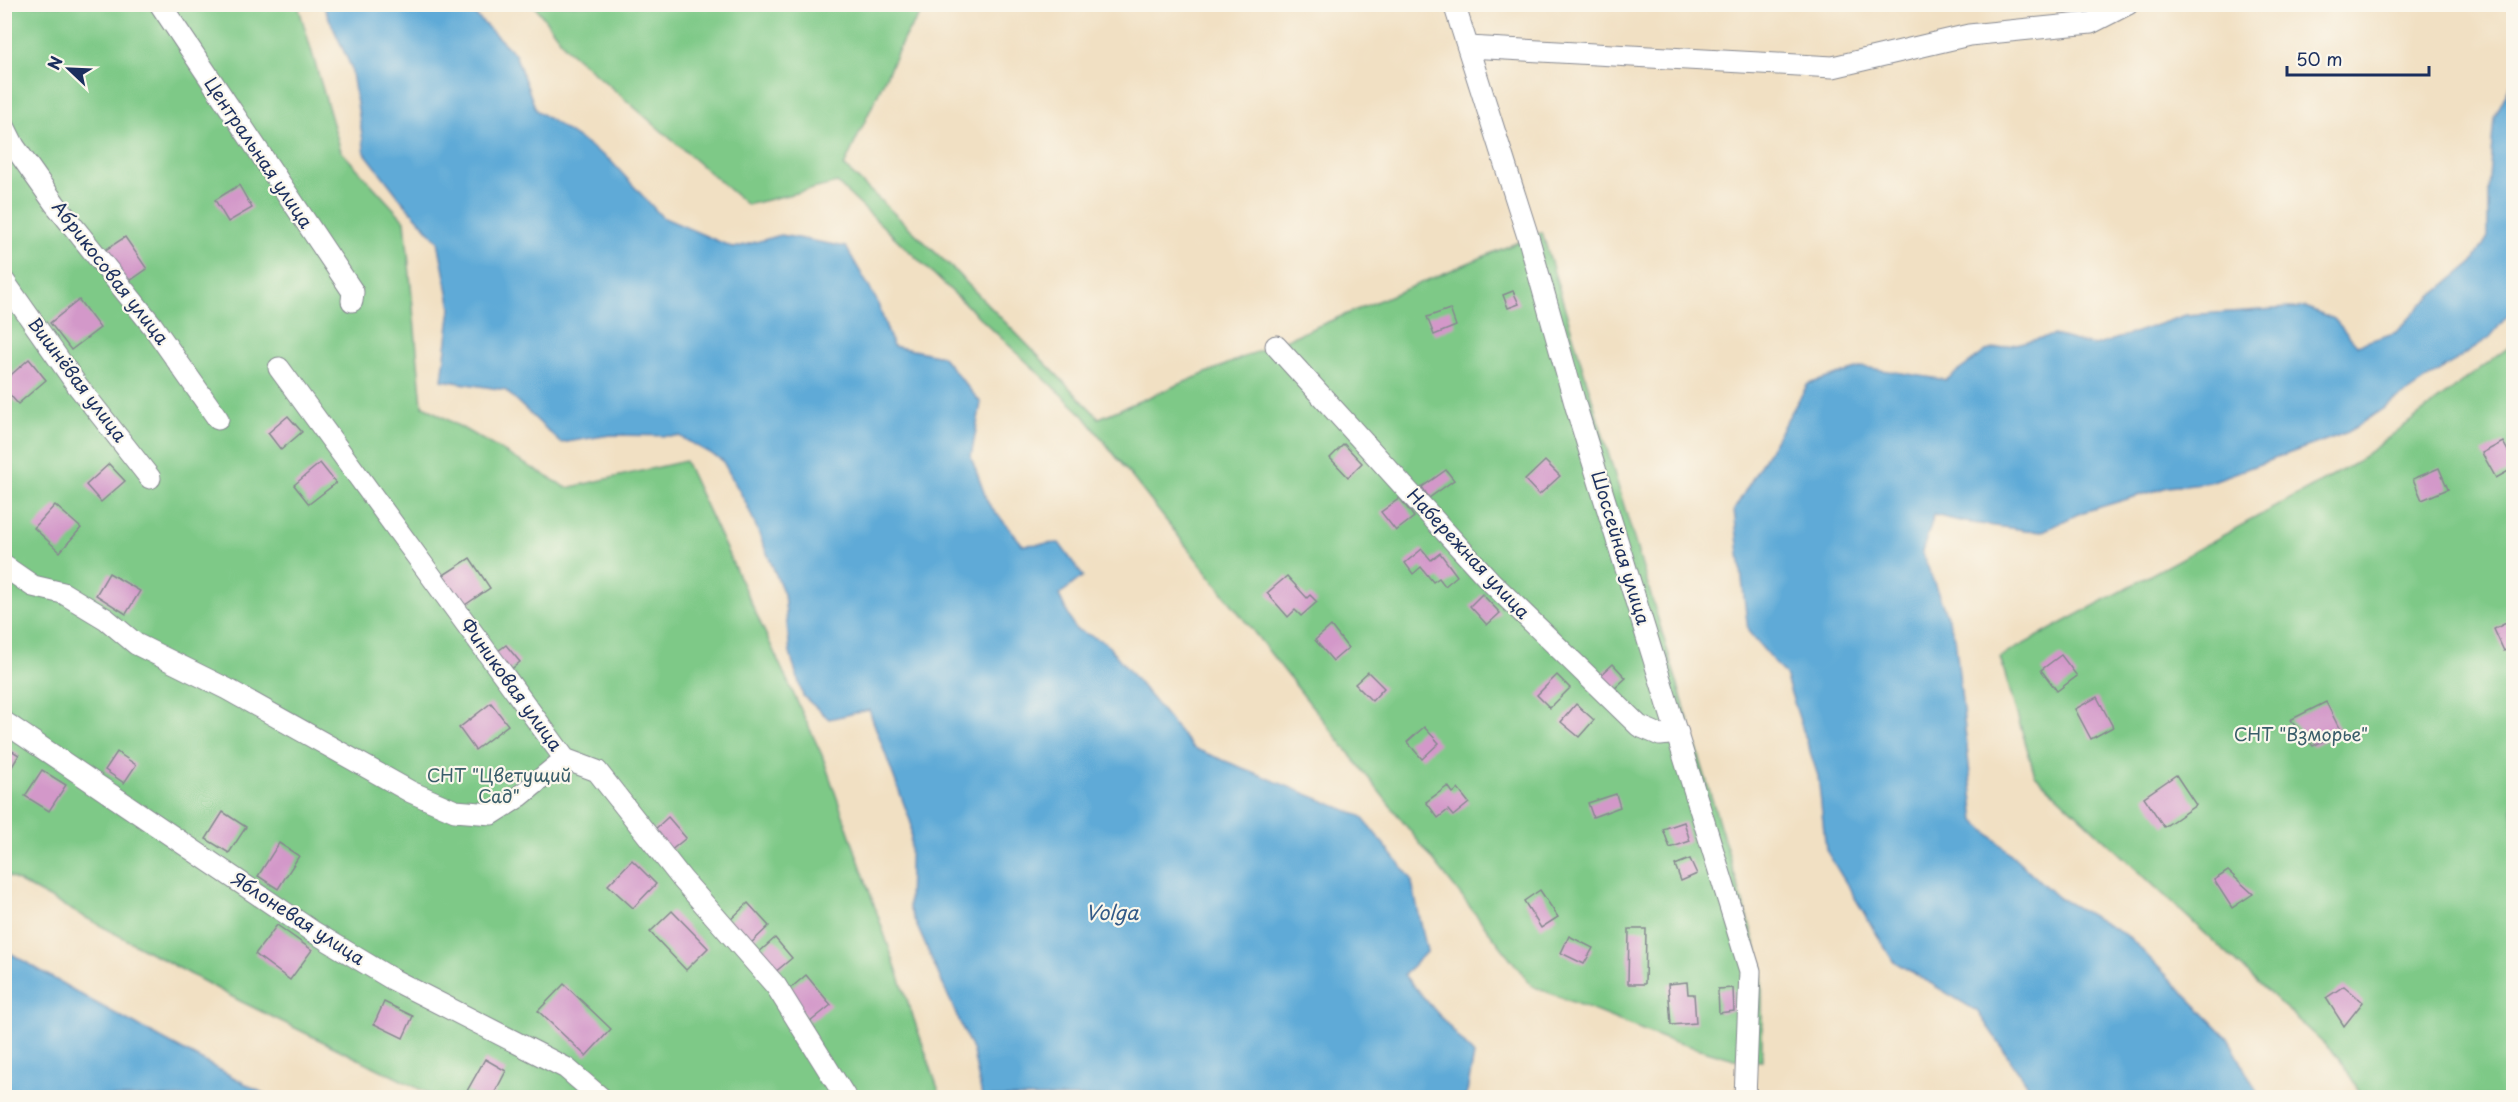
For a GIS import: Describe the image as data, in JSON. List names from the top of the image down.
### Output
{
  "streets": {
    "street": [
      "Центральная улица",
      "Абрикосовая улица",
      "Вишнёвая улица",
      "Шоссейная улица",
      "Набережная улица",
      "Финиковая улица",
      "Яблоневая улица"
    ]
  },
  "crossings": [
    ["Шоссейная улица", "Набережная улица"]
  ],
  "water": ["Volga"],
  "parks": ["СНТ \"Взморье\"", "СНТ \"Цветущий Сад\""],
  "scale_bar": "50 m",
  "north": "top left"
}
